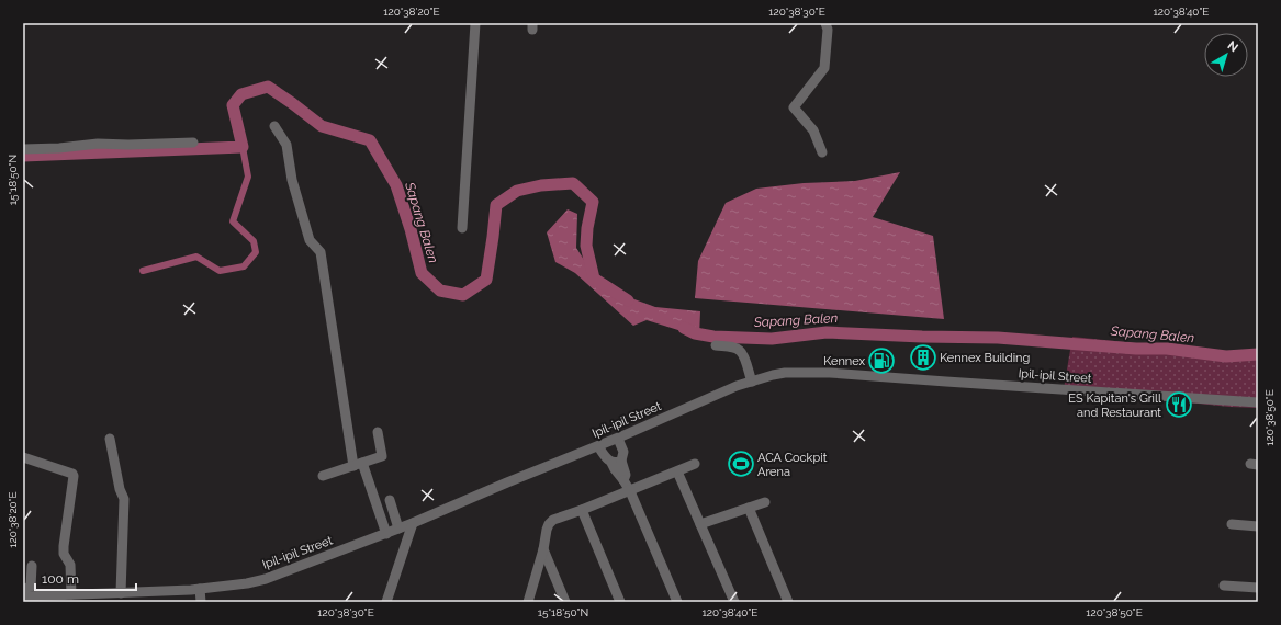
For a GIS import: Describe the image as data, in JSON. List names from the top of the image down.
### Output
{
  "streets": {
    "street": ["Ipil-ipil Street"]
  },
  "water": ["Sapang Balen"],
  "places": {
    "building": ["Kennex Building"],
    "fuel station": ["Kennex"],
    "restaurant": ["ES Kapitan's Grill and Restaurant"],
    "sports": ["ACA Cockpit Arena"]
  },
  "scale_bar": "100 m",
  "north": "top right",
  "coordinates": [
    "120°38'20\"E",
    "120°38'30\"E",
    "120°38'40\"E",
    "15°18'50\"N",
    "120°38'50\"E"
  ]
}
